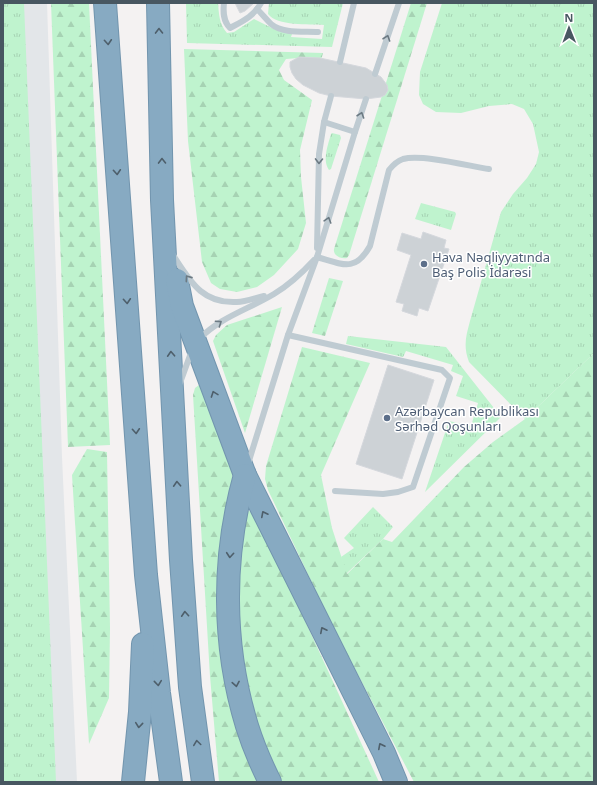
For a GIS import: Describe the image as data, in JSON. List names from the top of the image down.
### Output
{
  "places": ["Hava Nəqliyyatında Baş Polis İdarəsi", "Azərbaycan Republikası Sərhəd Qoşunları"],
  "north": "top"
}
